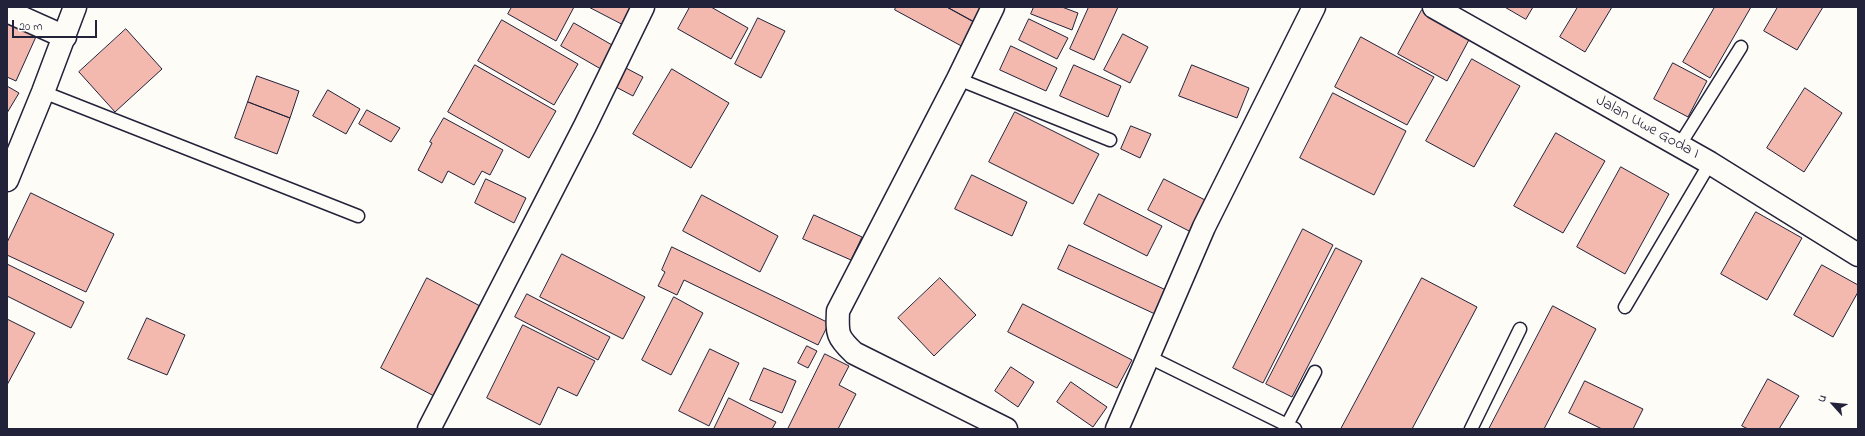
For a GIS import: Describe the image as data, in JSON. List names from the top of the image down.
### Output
{
  "streets": {
    "street": ["Jalan Uwe Goda I"]
  },
  "scale_bar": "20 m",
  "north": "top left"
}
